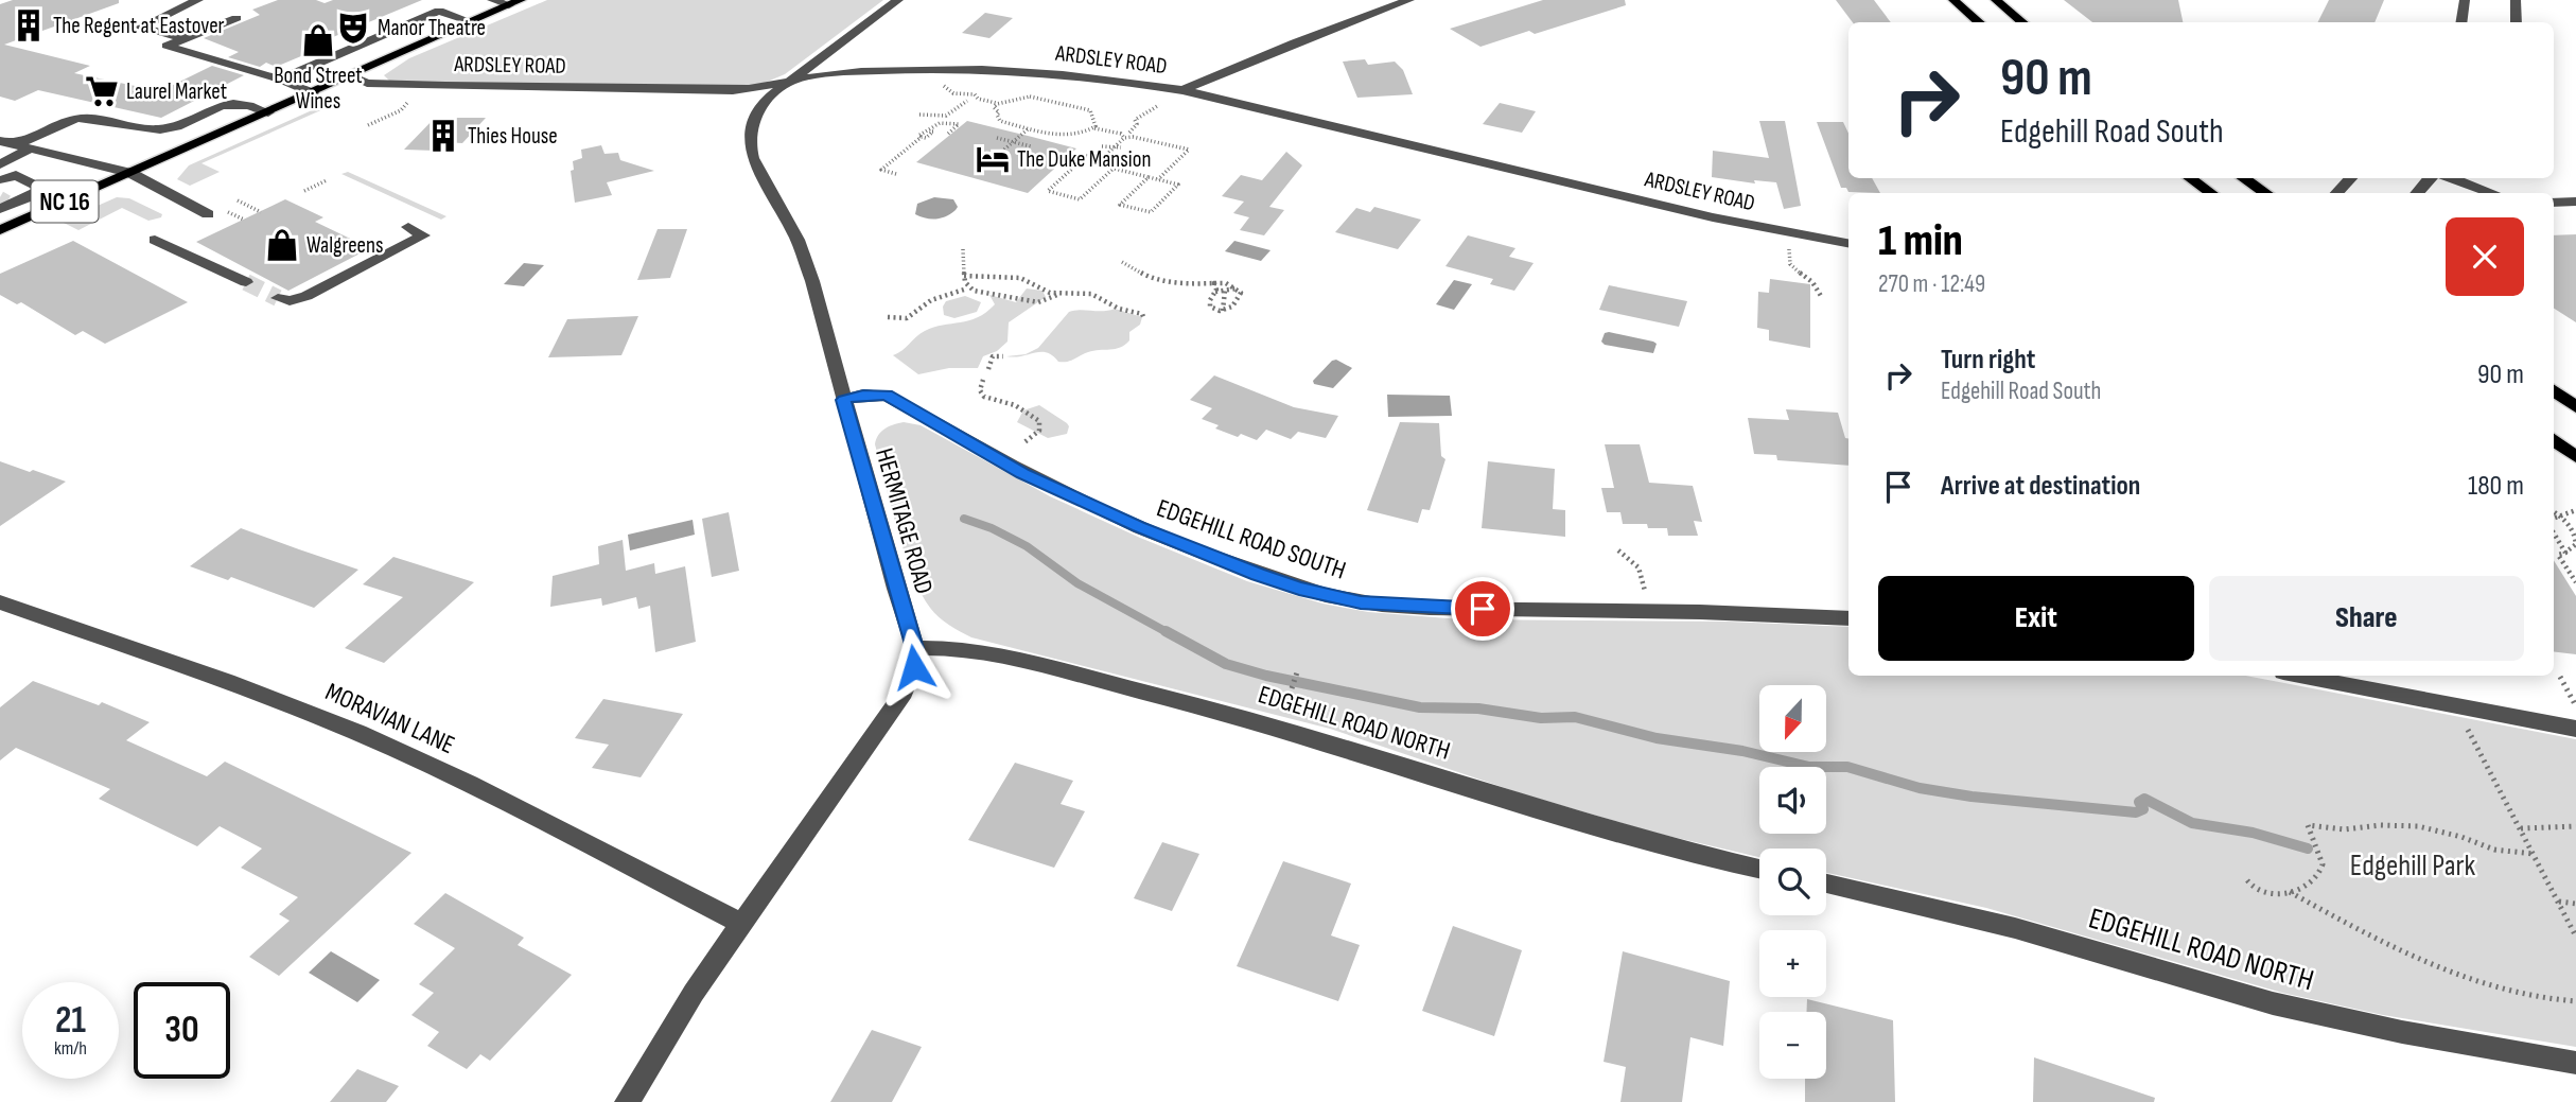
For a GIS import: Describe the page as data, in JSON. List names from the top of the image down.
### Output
{
  "streets": {
    "main road": ["NC 16"],
    "street": [
      "ARDSLEY ROAD",
      "HERMITAGE ROAD",
      "EDGEHILL ROAD SOUTH",
      "MORAVIAN LANE",
      "EDGEHILL ROAD NORTH"
    ]
  },
  "crossings": [
    ["ARDSLEY ROAD", "NC 16"],
    ["ARDSLEY ROAD", "HERMITAGE ROAD"],
    ["HERMITAGE ROAD", "EDGEHILL ROAD SOUTH"],
    ["HERMITAGE ROAD", "MORAVIAN LANE"],
    ["HERMITAGE ROAD", "EDGEHILL ROAD NORTH"]
  ],
  "parks": ["Edgehill Park"],
  "places": {
    "building": ["The Regent at Eastover", "Thies House"],
    "theatre": ["Manor Theatre"],
    "shop": ["Bond Street Wines", "Walgreens"],
    "supermarket": ["Laurel Market"],
    "hotel": ["The Duke Mansion"]
  },
  "north": "bottom",
  "page": {
    "turn": ["90 m", "Edgehill Road South"],
    "heading": ["1 min", "270 m · 12:49"],
    "list": [
      {
        "name": "Turn right",
        "note": "Edgehill Road South",
        "value": "90 m"
      },
      {
        "name": "Arrive at destination",
        "value": "180 m"
      }
    ],
    "buttons": ["Exit", "Share"],
    "map_buttons": ["+", "−"],
    "speed": "21 km/h",
    "limit": "30"
  }
}
